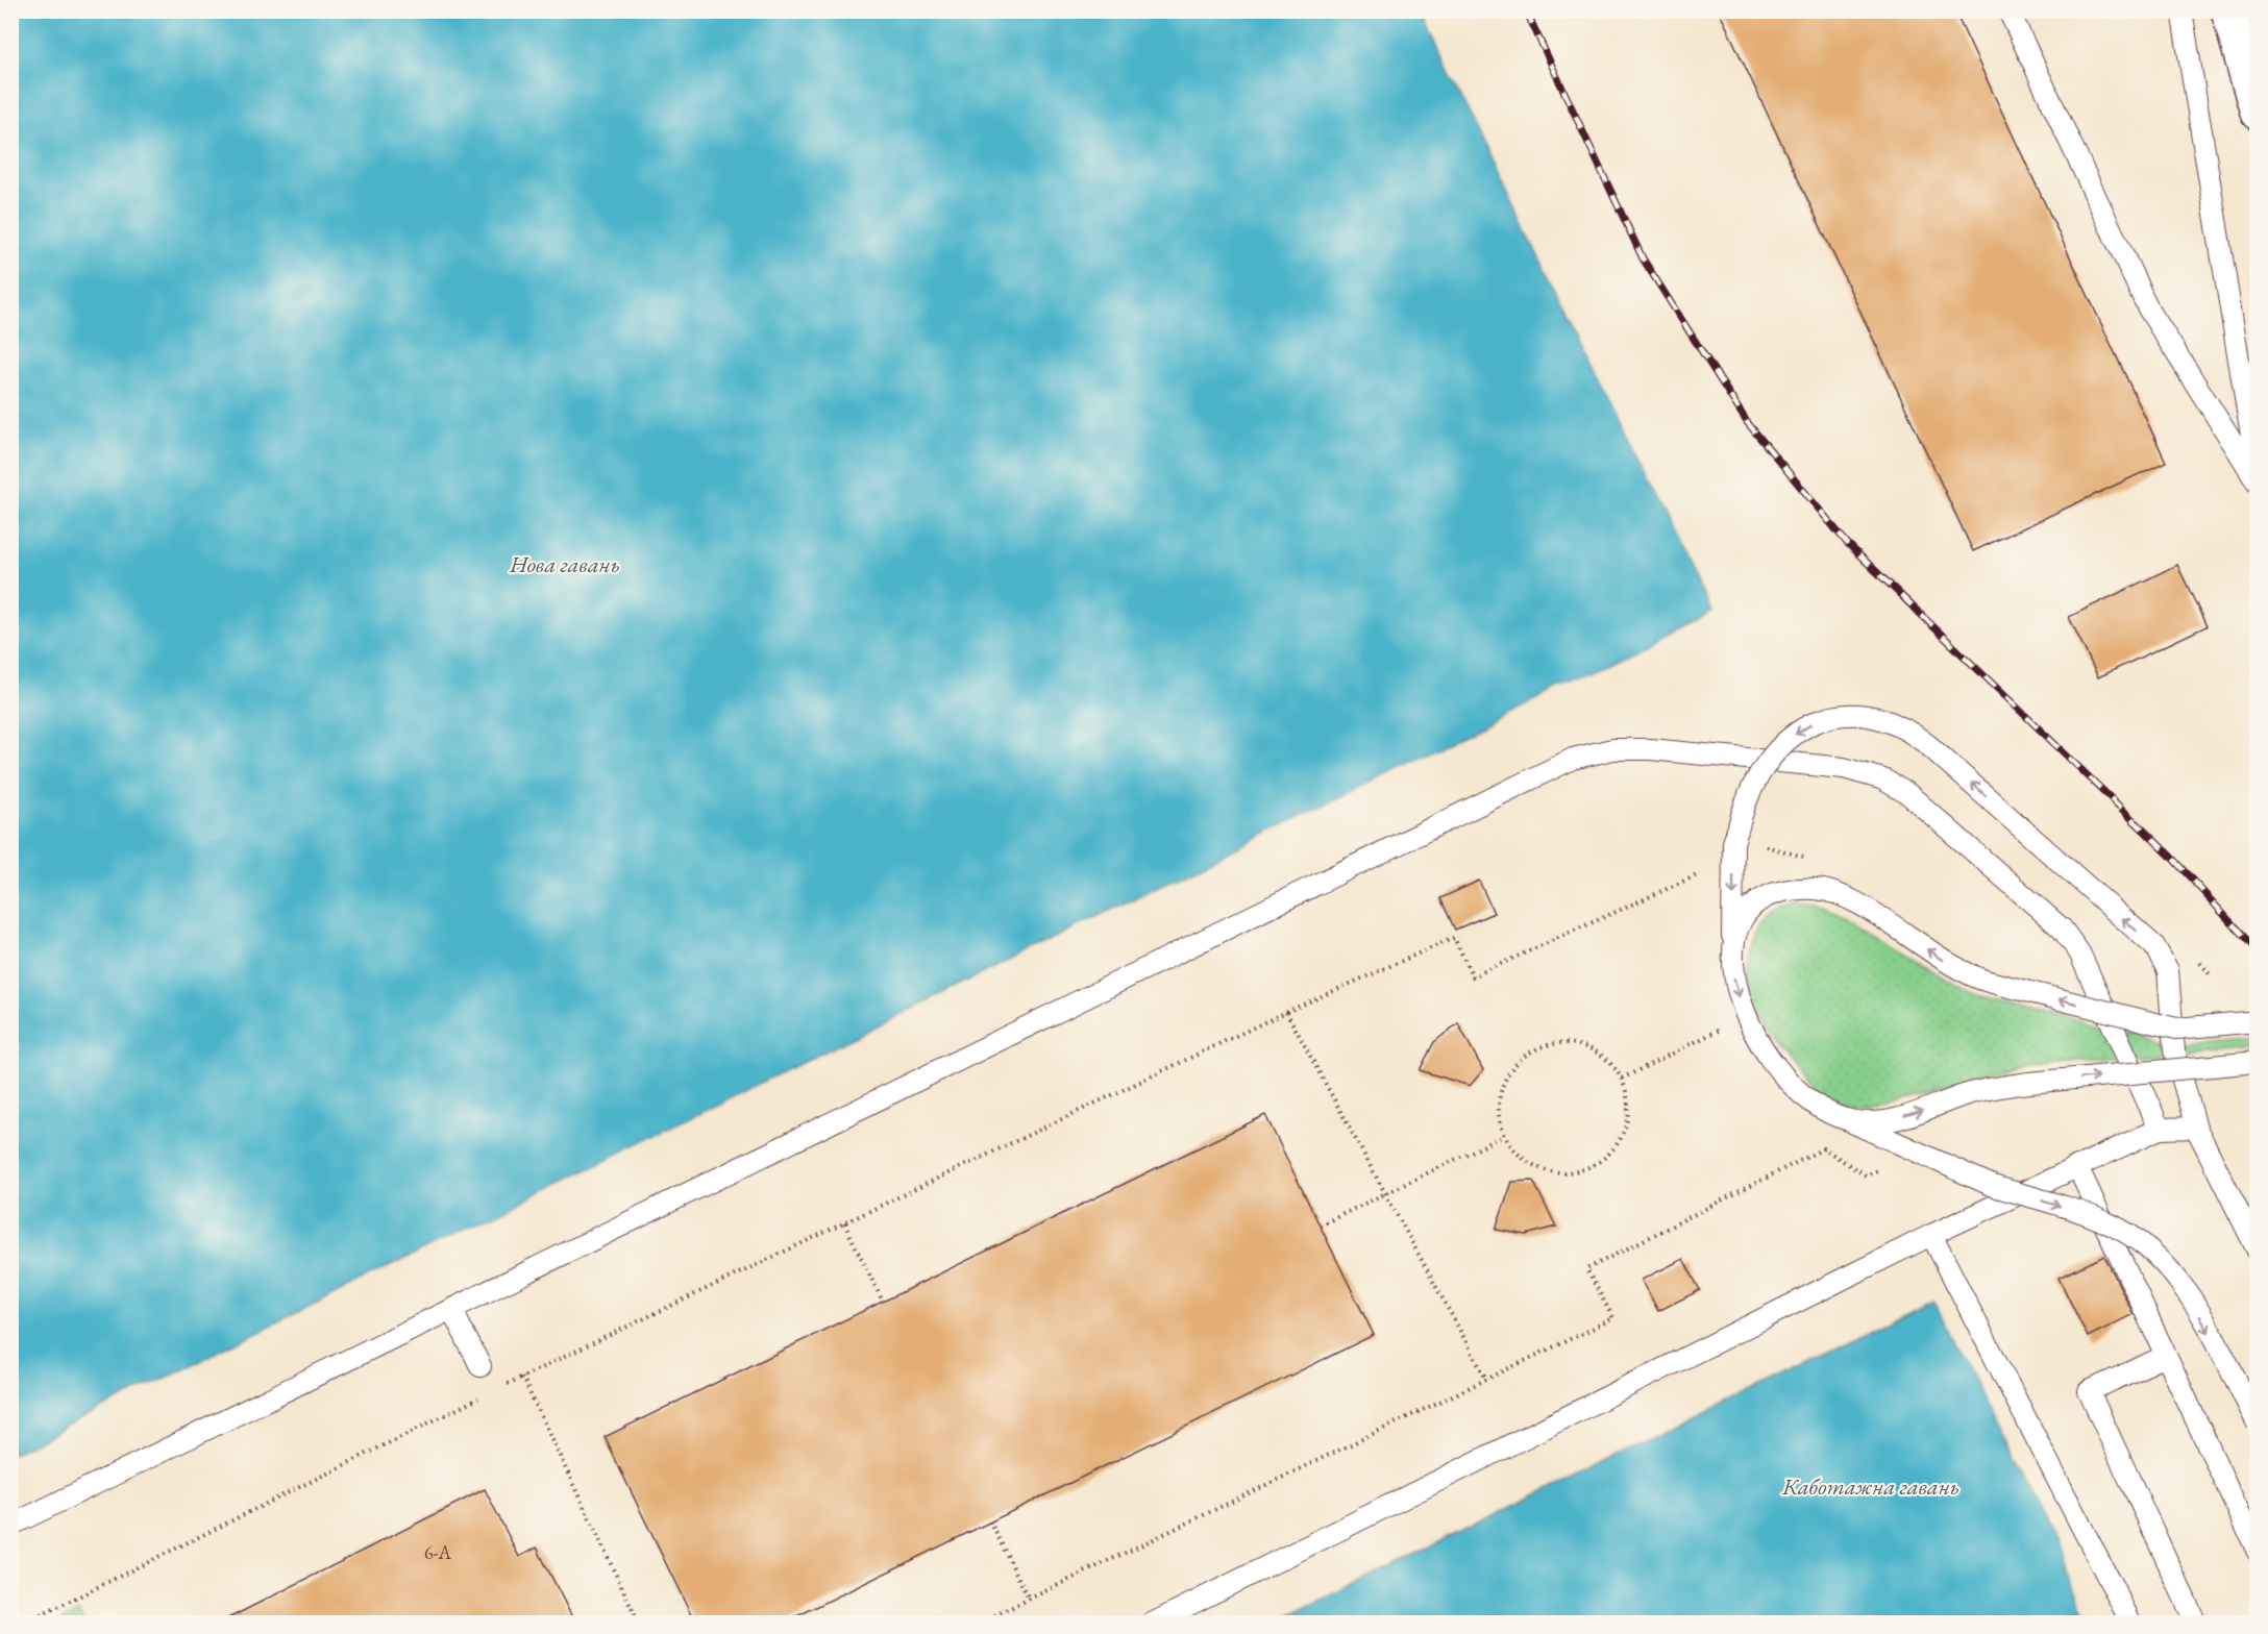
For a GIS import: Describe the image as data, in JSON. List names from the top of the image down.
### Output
{
  "water": ["Нова гавань", "Каботажна гавань"],
  "house_numbers": ["6-А"]
}
